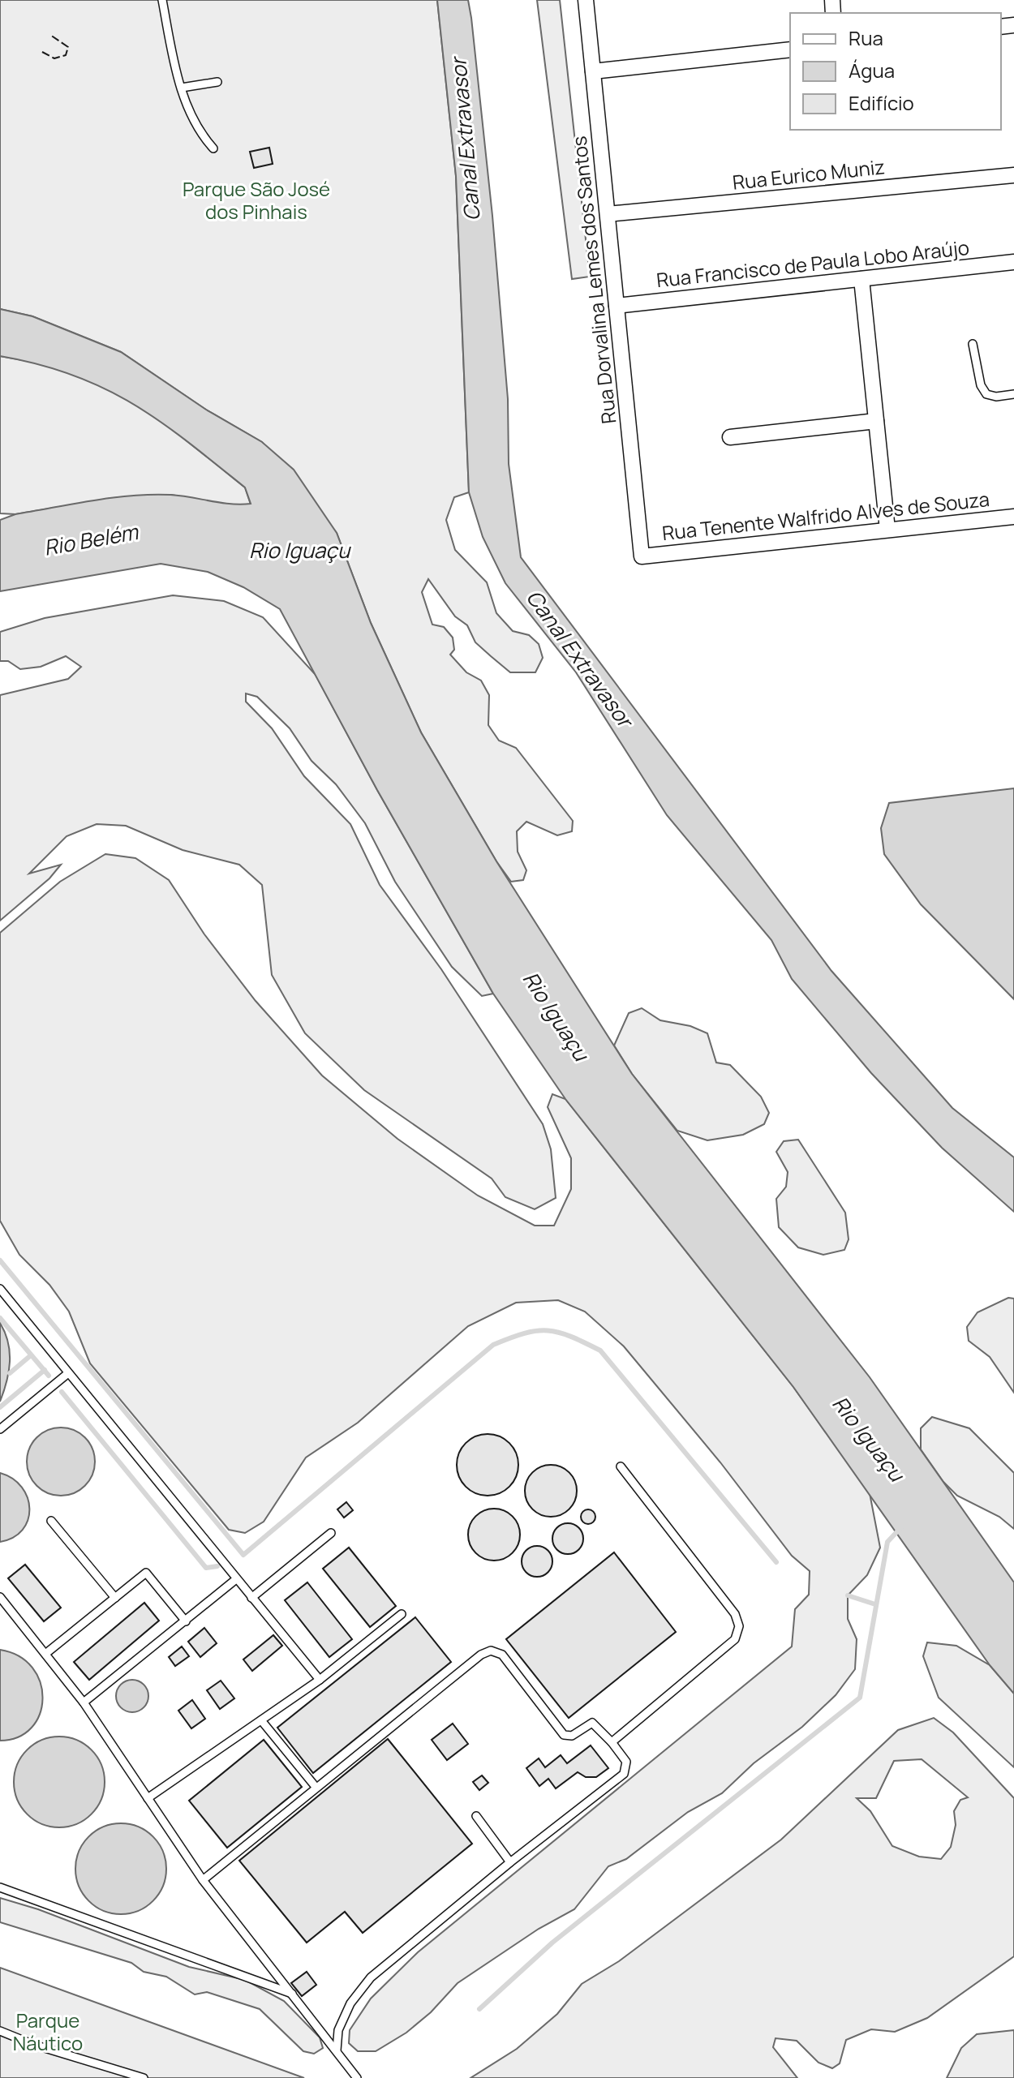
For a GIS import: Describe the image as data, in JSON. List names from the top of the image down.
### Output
{
  "streets": {
    "street": [
      "Rua Eurico Muniz",
      "Rua Francisco de Paula Lobo Araújo",
      "Rua Dorvalina Lemes dos Santos",
      "Rua Tenente Walfrido Alves de Souza"
    ]
  },
  "crossings": [
    ["Rua Eurico Muniz", "Rua Dorvalina Lemes dos Santos"],
    ["Rua Francisco de Paula Lobo Araújo", "Rua Dorvalina Lemes dos Santos"],
    ["Rua Dorvalina Lemes dos Santos", "Rua Tenente Walfrido Alves de Souza"]
  ],
  "water": ["Canal Extravasor", "Rio Belém", "Rio Iguaçu"],
  "parks": ["Parque São José dos Pinhais", "Parque Náutico"],
  "legend": ["Rua", "Água", "Edifício"]
}
